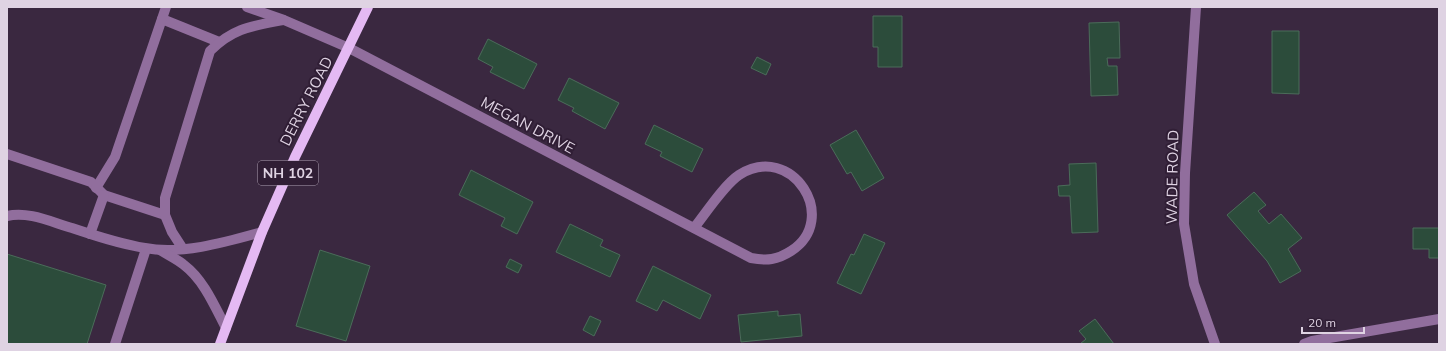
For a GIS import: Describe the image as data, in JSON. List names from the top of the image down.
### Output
{
  "streets": {
    "main road": ["DERRY ROAD", "NH 102"],
    "street": ["MEGAN DRIVE", "WADE ROAD"]
  },
  "crossings": [
    ["DERRY ROAD", "MEGAN DRIVE"]
  ],
  "scale_bar": "20 m"
}
